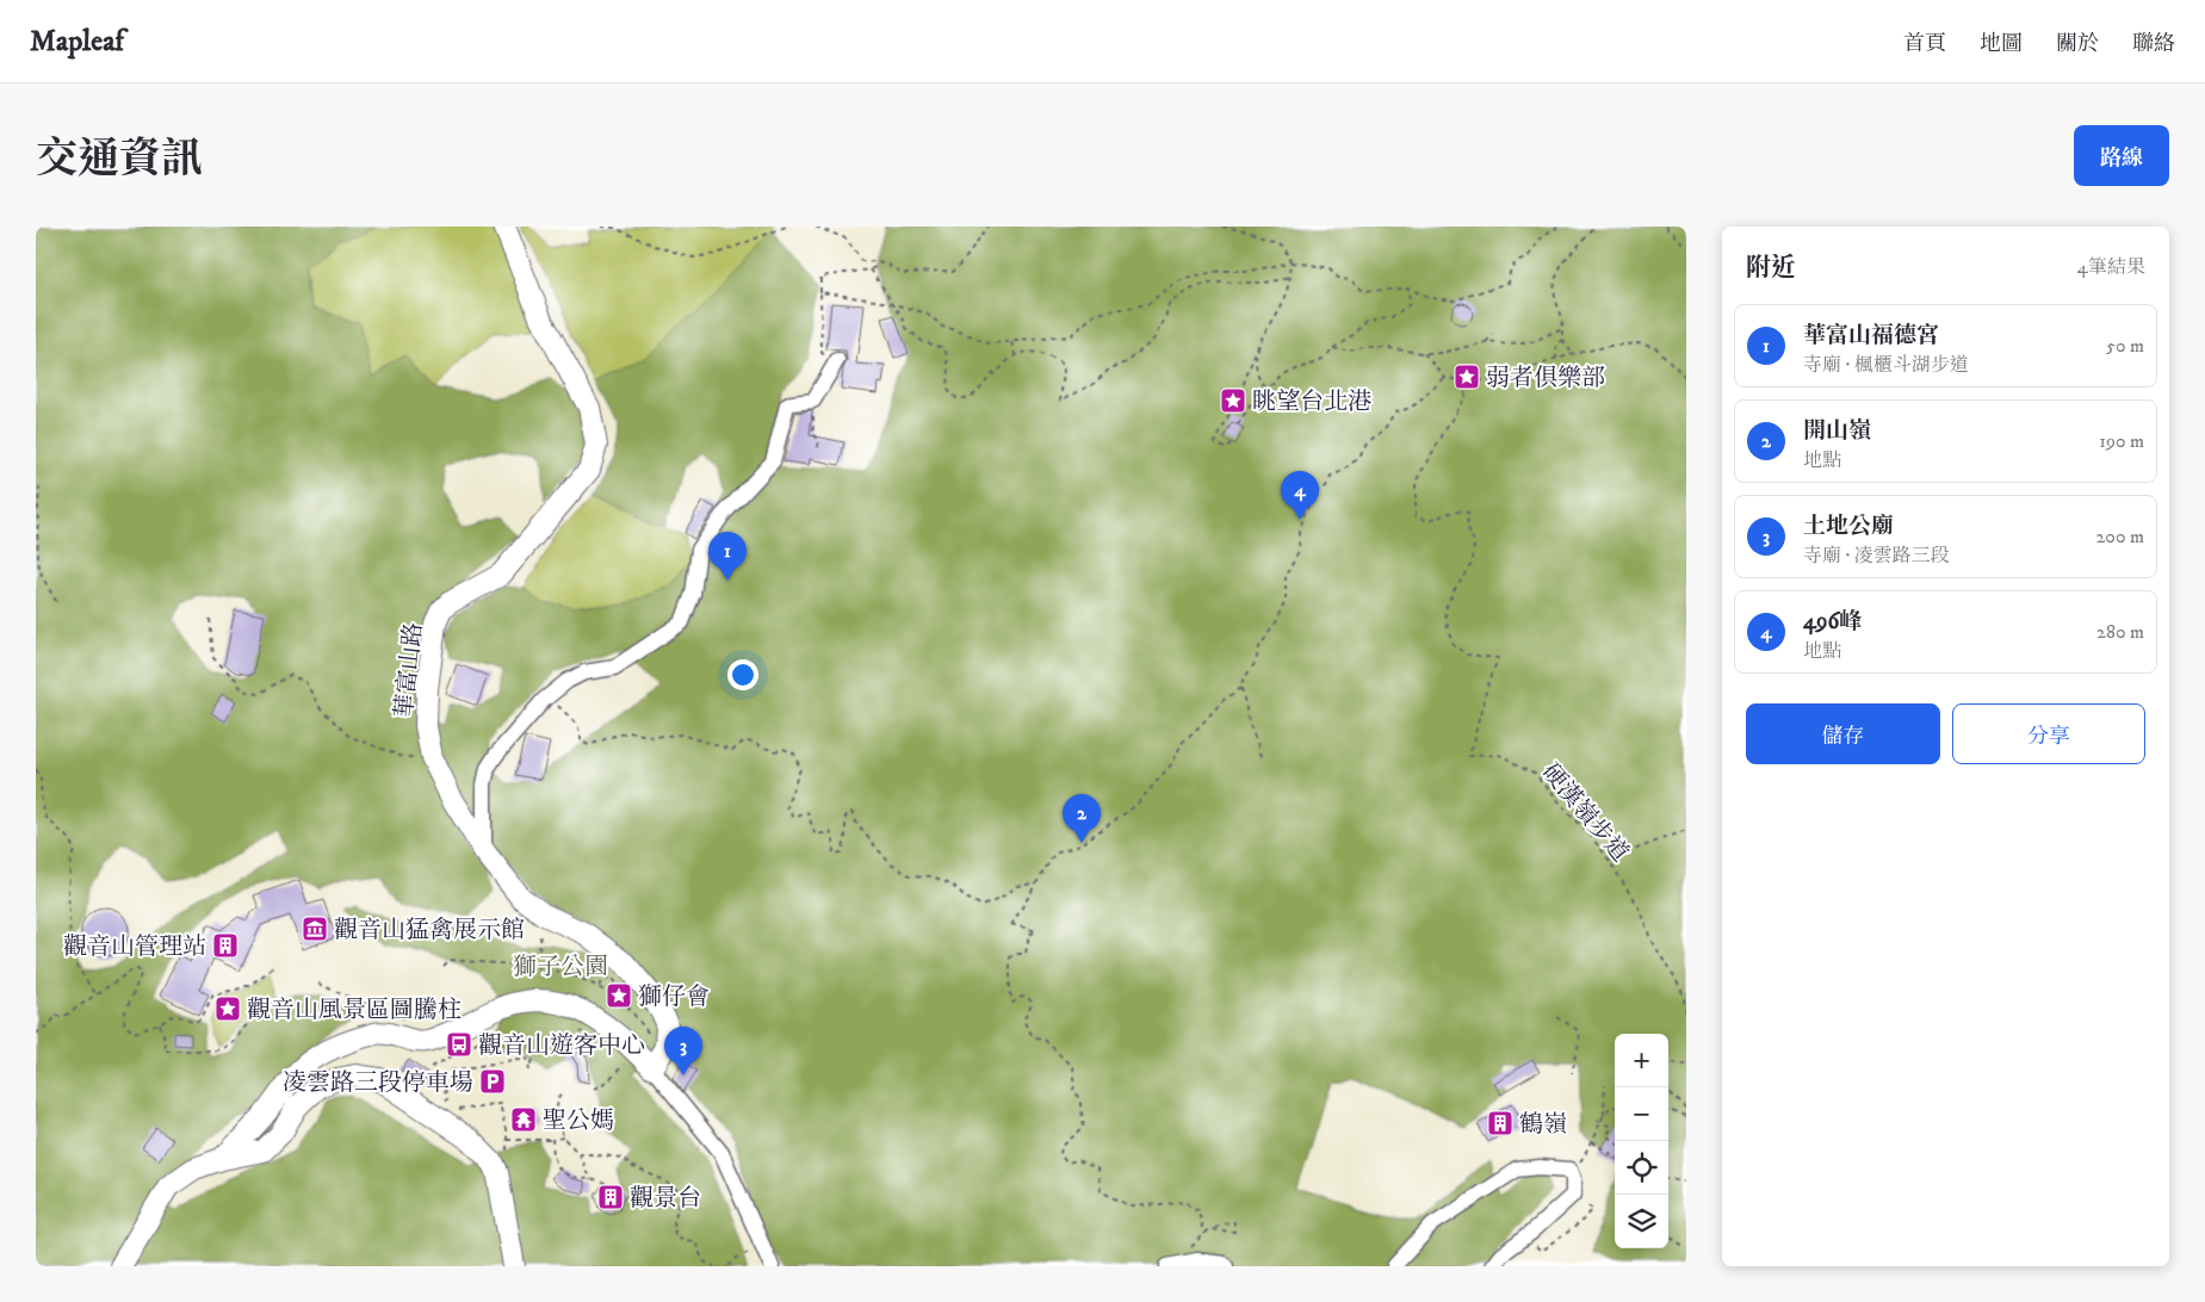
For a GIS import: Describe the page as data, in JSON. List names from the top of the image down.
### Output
{
  "streets": {
    "street": ["華富山路"],
    "path": ["硬漢嶺步道"]
  },
  "parks": ["獅子公園"],
  "places": {
    "place": [
      "弱者俱樂部",
      "眺望台北港",
      "獅仔會",
      "觀音山風景區圖騰柱"
    ],
    "museum": ["觀音山猛禽展示館"],
    "building": ["觀音山管理站", "鶴嶺", "觀景台"],
    "bus stop": ["觀音山遊客中心"],
    "parking": ["凌雲路三段停車場"],
    "temple": ["聖公媽"]
  },
  "page": {
    "header": "Mapleaf",
    "nav": [
      "首頁",
      "地圖",
      "關於",
      "聯絡"
    ],
    "title": "交通資訊",
    "buttons": [
      "路線",
      ["儲存", "分享"]
    ],
    "heading": ["附近", "4筆結果"],
    "list": [
      {
        "mark": "1",
        "name": "華富山福德宮",
        "note": "寺廟 · 楓櫃斗湖步道",
        "value": "50 m"
      },
      {
        "mark": "2",
        "name": "開山嶺",
        "note": "地點",
        "value": "190 m"
      },
      {
        "mark": "3",
        "name": "土地公廟",
        "note": "寺廟 · 凌雲路三段",
        "value": "200 m"
      },
      {
        "mark": "4",
        "name": "496峰",
        "note": "地點",
        "value": "280 m"
      }
    ],
    "pins": [
      "4",
      "1",
      "2",
      "3"
    ],
    "map_buttons": ["+", "−"]
  }
}
